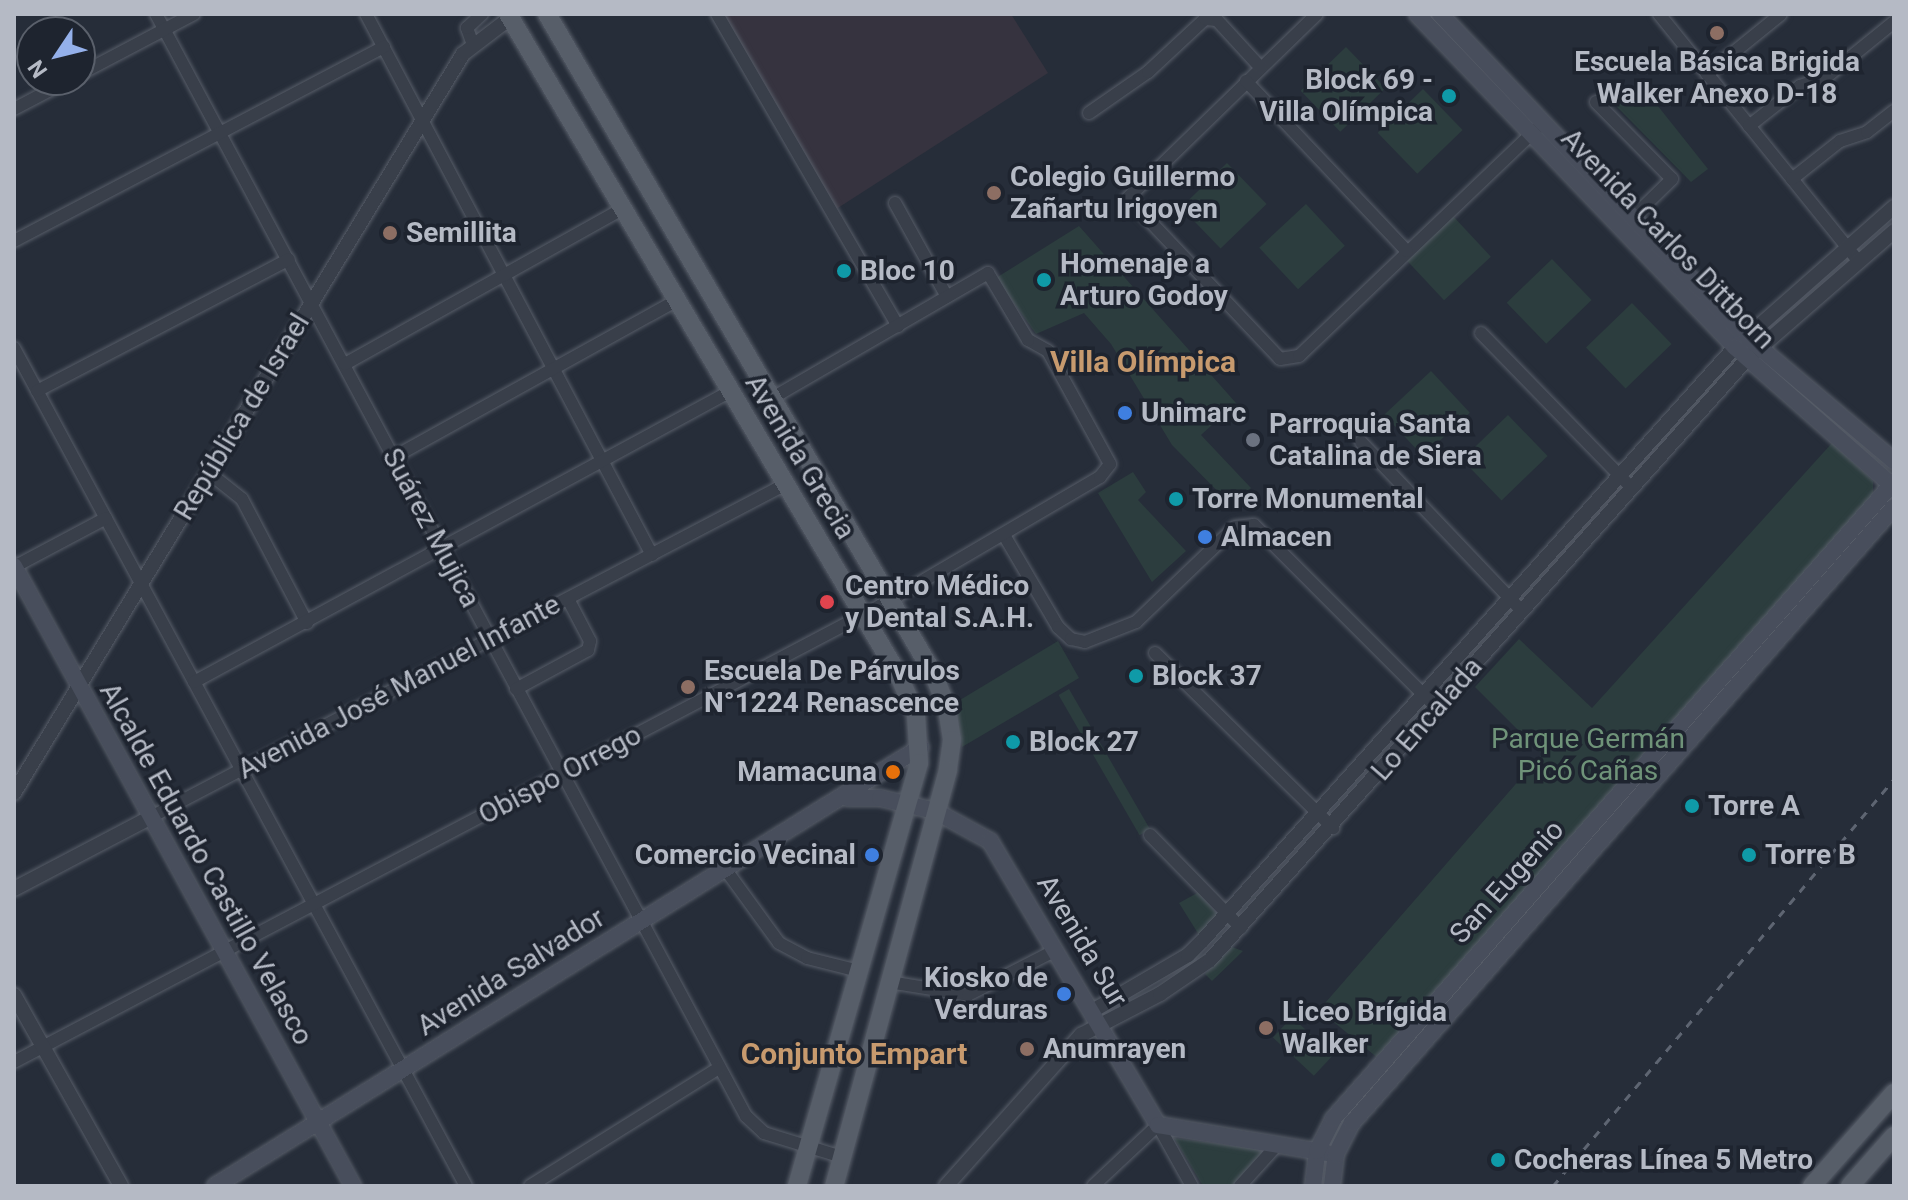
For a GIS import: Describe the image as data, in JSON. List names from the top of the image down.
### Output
{
  "streets": {
    "main road": [
      "Avenida Carlos Dittborn",
      "Avenida Grecia",
      "Alcalde Eduardo Castillo Velasco",
      "San Eugenio",
      "Avenida Sur",
      "Avenida Salvador"
    ],
    "street": [
      "República de Israel",
      "Suárez Mujica",
      "Avenida José Manuel Infante",
      "Lo Encalada",
      "Obispo Orrego"
    ]
  },
  "crossings": [
    ["Avenida Carlos Dittborn", "Lo Encalada"],
    ["Avenida Carlos Dittborn", "San Eugenio"],
    ["República de Israel", "Avenida Grecia"],
    ["República de Israel", "Suárez Mujica"],
    ["República de Israel", "Alcalde Eduardo Castillo Velasco"],
    ["Avenida Grecia", "Suárez Mujica"],
    ["Avenida Grecia", "Avenida José Manuel Infante"],
    ["Avenida Grecia", "Obispo Orrego"],
    ["Avenida Grecia", "Avenida Sur"],
    ["Avenida Grecia", "Avenida Salvador"],
    ["Suárez Mujica", "Avenida José Manuel Infante"],
    ["Suárez Mujica", "Obispo Orrego"],
    ["Suárez Mujica", "Avenida Salvador"],
    ["Avenida José Manuel Infante", "Alcalde Eduardo Castillo Velasco"],
    ["Lo Encalada", "Avenida Sur"],
    ["Obispo Orrego", "Alcalde Eduardo Castillo Velasco"],
    ["Alcalde Eduardo Castillo Velasco", "Avenida Salvador"],
    ["Avenida Sur", "Avenida Salvador"]
  ],
  "districts": ["Villa Olímpica", "Conjunto Empart"],
  "parks": ["Parque Germán Picó Cañas"],
  "places": [
    "Escuela Básica Brigida Walker Anexo D-18",
    "Block 69 - Villa Olímpica",
    "Colegio Guillermo Zañartu Irigoyen",
    "Semillita",
    "Bloc 10",
    "Homenaje a Arturo Godoy",
    "Unimarc",
    "Parroquia Santa Catalina de Siera",
    "Torre Monumental",
    "Almacen",
    "Centro Médico y Dental S.A.H.",
    "Block 37",
    "Escuela De Párvulos N°1224 Renascence",
    "Block 27",
    "Mamacuna",
    "Torre A",
    "Comercio Vecinal",
    "Torre B",
    "Kiosko de Verduras",
    "Liceo Brígida Walker",
    "Anumrayen",
    "Cocheras Línea 5 Metro"
  ],
  "north": "bottom left"
}
